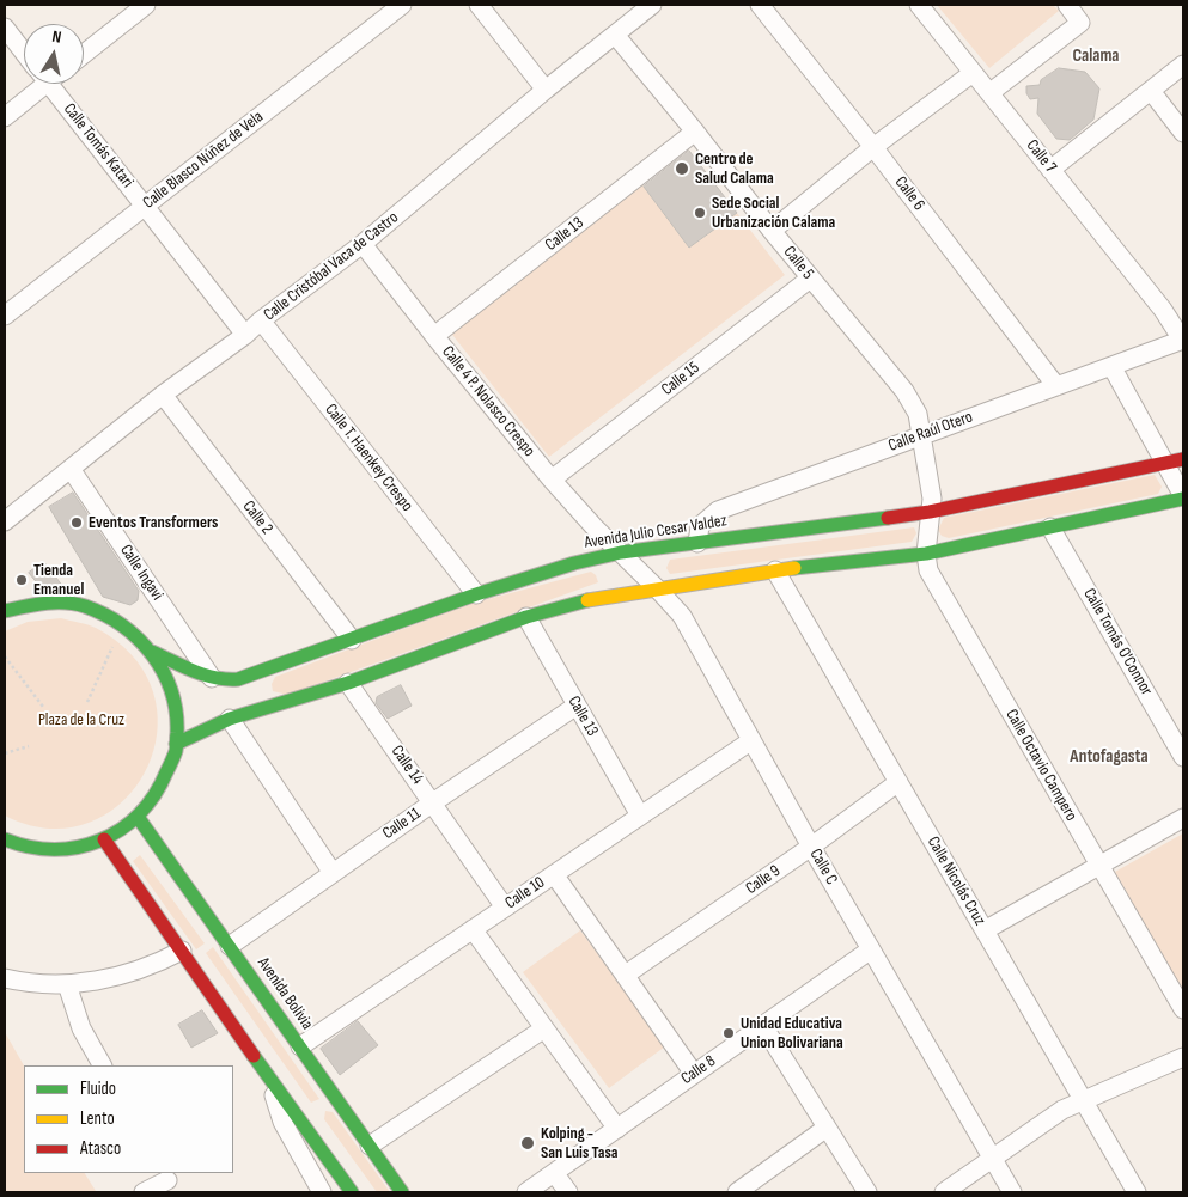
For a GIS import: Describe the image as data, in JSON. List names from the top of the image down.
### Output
{
  "streets": {
    "main road": ["Avenida Julio Cesar Valdez", "Avenida Bolivia"],
    "street": [
      "Calle Tomás Katari",
      "Calle 7",
      "Calle Blasco Núñez de Vela",
      "Calle 6",
      "Calle 13",
      "Calle 5",
      "Calle Cristóbal Vaca de Castro",
      "Calle 15",
      "Calle 4 P. Nolasco Crespo",
      "Calle Raúl Otero",
      "Calle T. Haenkey Crespo",
      "Calle 2",
      "Calle Ingavi",
      "Calle Tomás O'Connor",
      "Calle 14",
      "Calle Octavio Campero",
      "Calle 11",
      "Calle C",
      "Calle 9",
      "Calle Nicolás Cruz",
      "Calle 10",
      "Calle 8"
    ]
  },
  "crossings": [
    ["Calle Tomás Katari", "Calle Blasco Núñez de Vela"],
    ["Calle Tomás Katari", "Calle Cristóbal Vaca de Castro"],
    ["Calle 7", "Calle Raúl Otero"],
    ["Calle 6", "Calle Raúl Otero"],
    ["Calle 13", "Calle 5"],
    ["Calle 13", "Calle 4 P. Nolasco Crespo"],
    ["Calle 13", "Calle 11"],
    ["Calle 13", "Calle 10"],
    ["Calle 5", "Calle Cristóbal Vaca de Castro"],
    ["Calle 5", "Calle 15"],
    ["Calle 5", "Calle Raúl Otero"],
    ["Calle 5", "Avenida Julio Cesar Valdez"],
    ["Calle 5", "Calle Octavio Campero"],
    ["Calle Cristóbal Vaca de Castro", "Calle 4 P. Nolasco Crespo"],
    ["Calle Cristóbal Vaca de Castro", "Calle T. Haenkey Crespo"],
    ["Calle Cristóbal Vaca de Castro", "Calle 2"],
    ["Calle Cristóbal Vaca de Castro", "Calle Ingavi"],
    ["Calle 15", "Calle 4 P. Nolasco Crespo"],
    ["Calle 4 P. Nolasco Crespo", "Avenida Julio Cesar Valdez"],
    ["Calle 4 P. Nolasco Crespo", "Calle C"],
    ["Calle Raúl Otero", "Avenida Julio Cesar Valdez"],
    ["Calle T. Haenkey Crespo", "Avenida Julio Cesar Valdez"],
    ["Calle 2", "Avenida Julio Cesar Valdez"],
    ["Avenida Julio Cesar Valdez", "Calle Ingavi"],
    ["Avenida Julio Cesar Valdez", "Calle Octavio Campero"],
    ["Avenida Julio Cesar Valdez", "Calle C"],
    ["Calle 14", "Calle 11"],
    ["Calle 14", "Calle 10"],
    ["Calle 11", "Avenida Bolivia"],
    ["Calle C", "Calle 9"],
    ["Calle C", "Calle 10"],
    ["Calle C", "Calle 8"],
    ["Calle 9", "Calle Nicolás Cruz"],
    ["Calle 10", "Avenida Bolivia"]
  ],
  "districts": ["Calama", "Antofagasta"],
  "parks": ["Plaza de la Cruz"],
  "places": [
    "Centro de Salud Calama",
    "Sede Social Urbanización Calama",
    "Eventos Transformers",
    "Tienda Emanuel",
    "Unidad Educativa Union Bolivariana",
    "Kolping - San Luis Tasa"
  ],
  "legend": ["Fluido", "Lento", "Atasco"],
  "north": "top"
}
